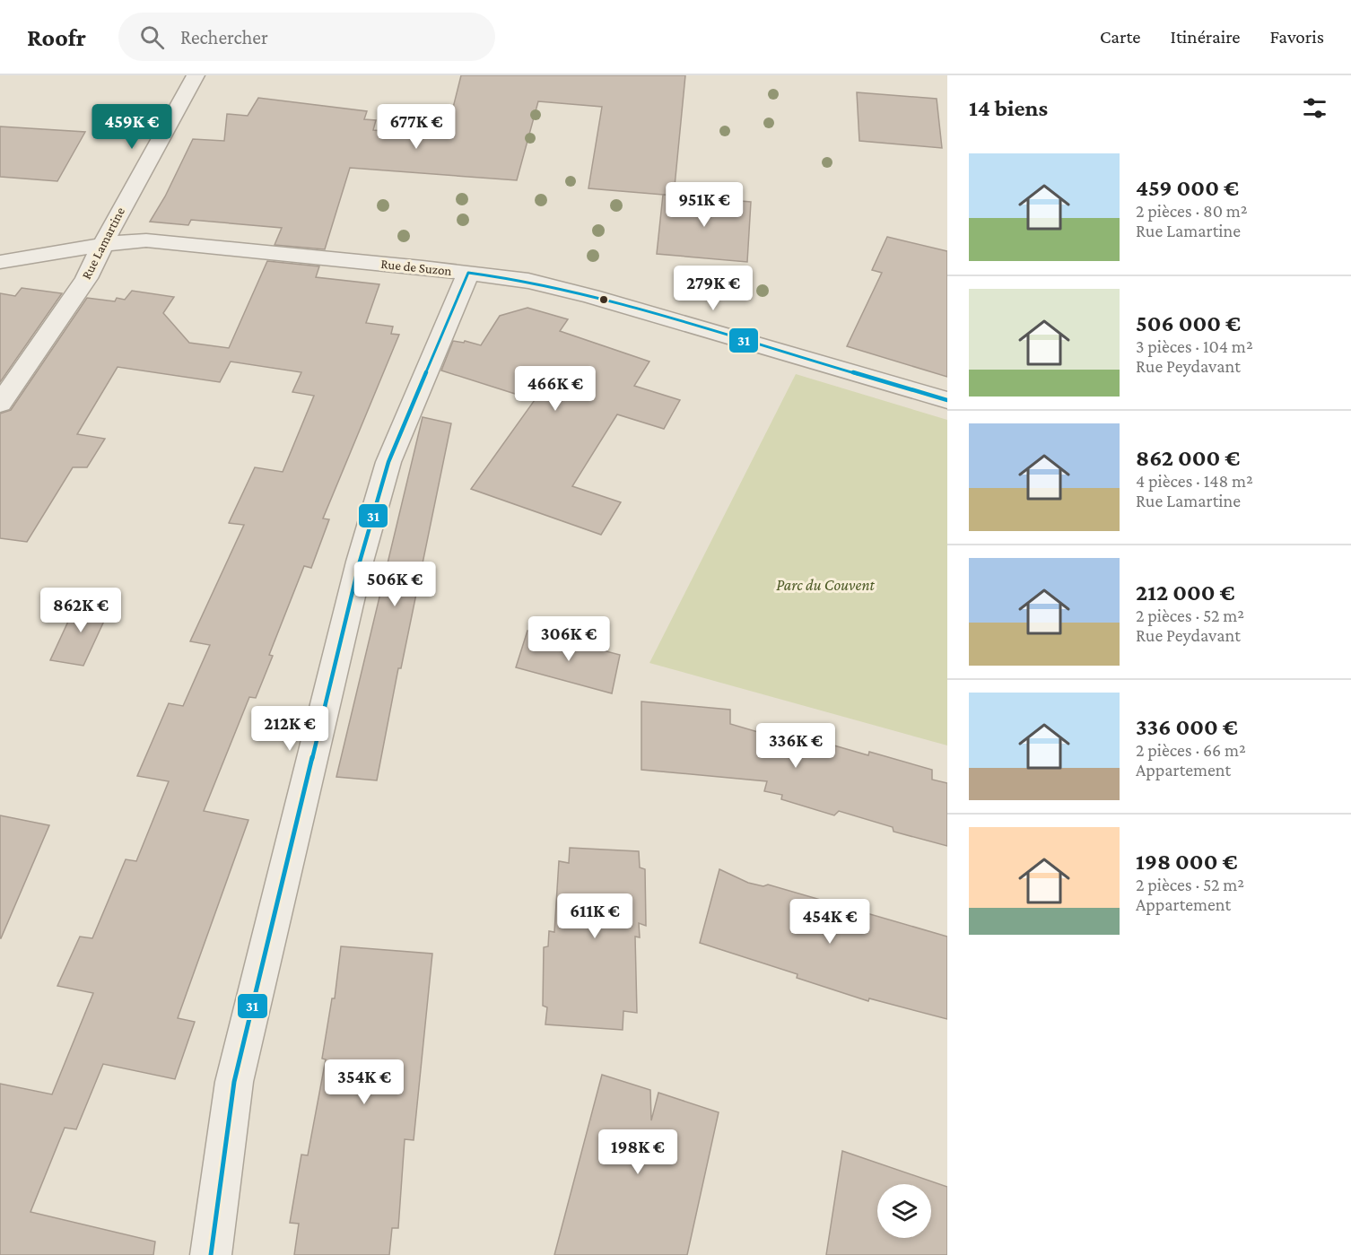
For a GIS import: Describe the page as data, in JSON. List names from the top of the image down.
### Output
{
  "streets": {
    "street": ["Rue Lamartine", "Rue de Suzon"]
  },
  "crossings": [
    ["Rue Lamartine", "Rue de Suzon"]
  ],
  "parks": ["Parc du Couvent"],
  "lines": ["transit line 31"],
  "page": {
    "header": "Roofr",
    "search": "Rechercher",
    "nav": ["Carte", "Itinéraire", "Favoris"],
    "heading": "14 biens",
    "price": [
      "459K €",
      "677K €",
      "951K €",
      "279K €",
      "466K €",
      "506K €",
      "862K €",
      "306K €",
      "212K €",
      "336K €",
      "611K €",
      "454K €",
      "354K €",
      "198K €"
    ],
    "list": [
      {
        "name": "459 000 €",
        "note": "2 pièces · 80 m² · Rue Lamartine"
      },
      {
        "name": "506 000 €",
        "note": "3 pièces · 104 m² · Rue Peydavant"
      },
      {
        "name": "862 000 €",
        "note": "4 pièces · 148 m² · Rue Lamartine"
      },
      {
        "name": "212 000 €",
        "note": "2 pièces · 52 m² · Rue Peydavant"
      },
      {
        "name": "336 000 €",
        "note": "2 pièces · 66 m² · Appartement"
      },
      {
        "name": "198 000 €",
        "note": "2 pièces · 52 m² · Appartement"
      }
    ]
  }
}
